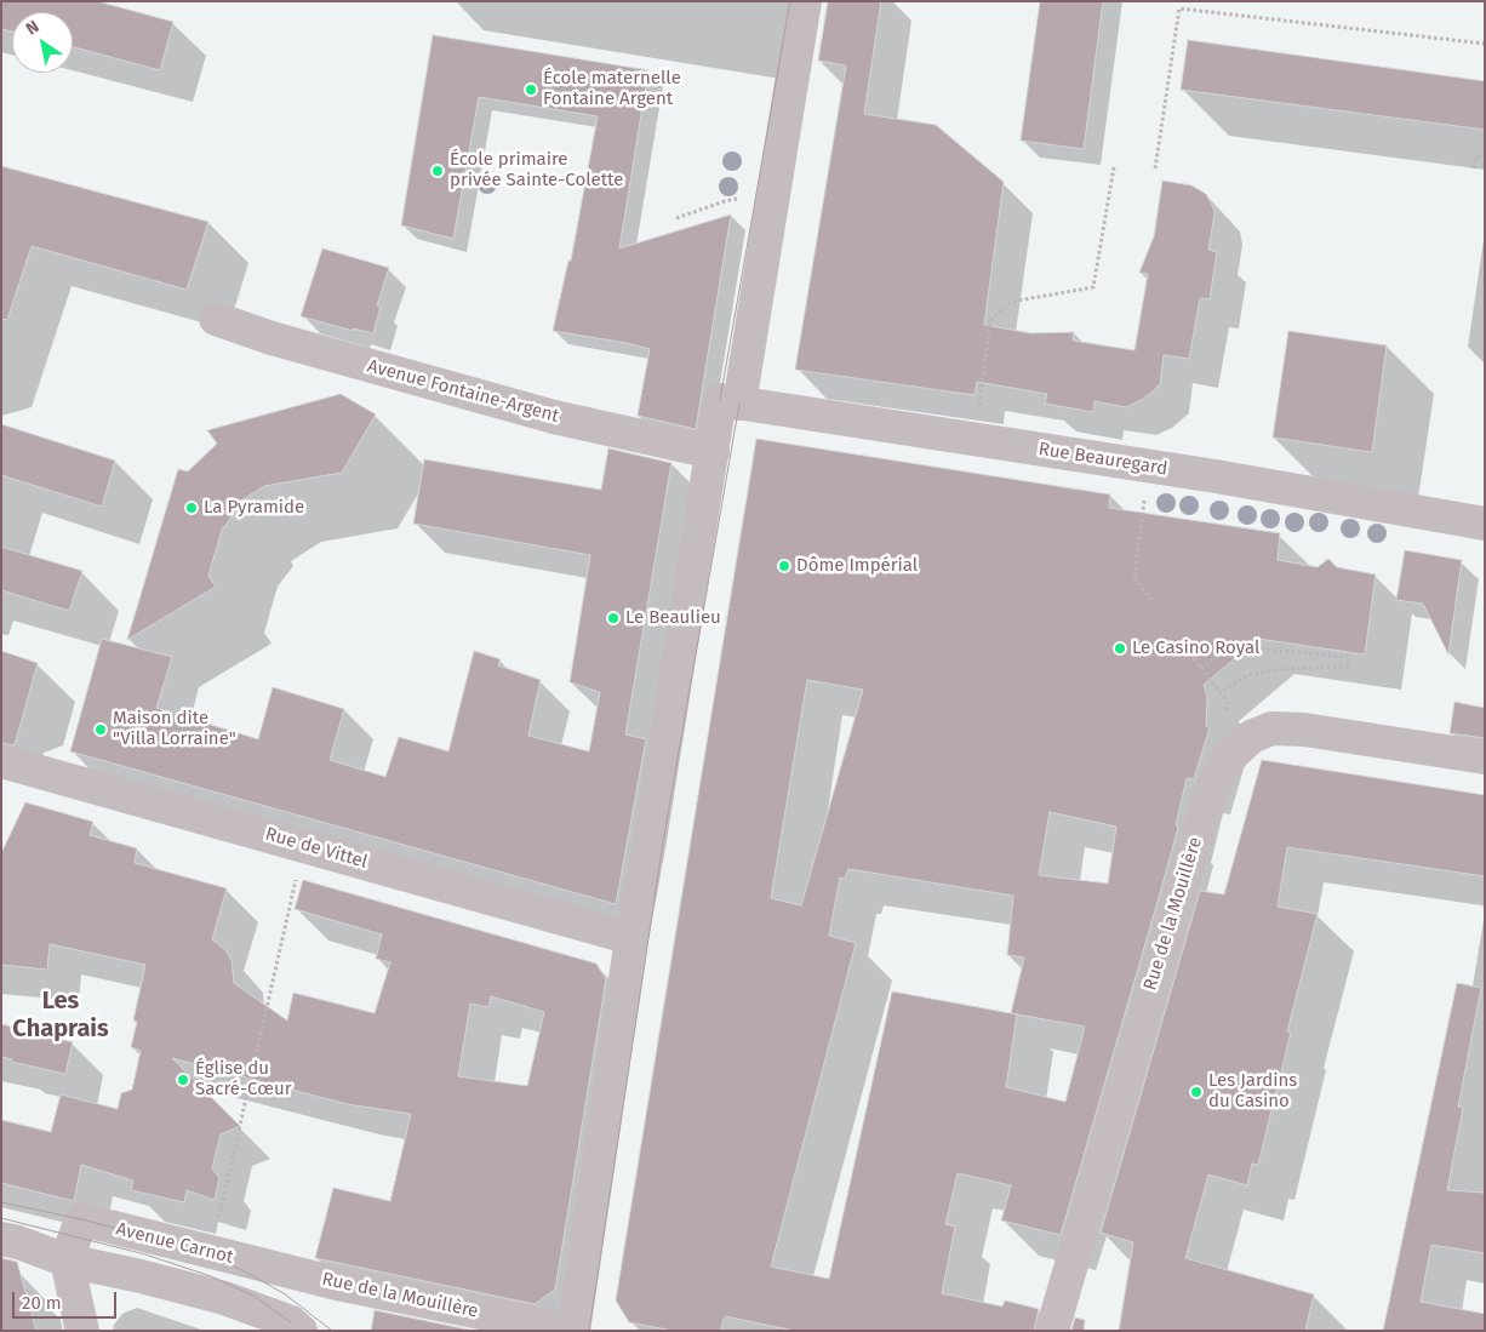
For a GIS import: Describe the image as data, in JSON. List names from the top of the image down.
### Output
{
  "streets": {
    "street": [
      "Avenue Fontaine-Argent",
      "Rue Beauregard",
      "Rue de Vittel",
      "Rue de la Mouillère",
      "Avenue Carnot"
    ]
  },
  "crossings": [
    ["Rue de la Mouillère", "Avenue Carnot"]
  ],
  "districts": ["Les Chaprais"],
  "places": [
    "École maternelle Fontaine Argent",
    "École primaire privée Sainte-Colette",
    "La Pyramide",
    "Dôme Impérial",
    "Le Beaulieu",
    "Le Casino Royal",
    "Maison dite \"Villa Lorraine\"",
    "Église du Sacré-Cœur",
    "Les Jardins du Casino"
  ],
  "scale_bar": "20 m",
  "north": "top left"
}
